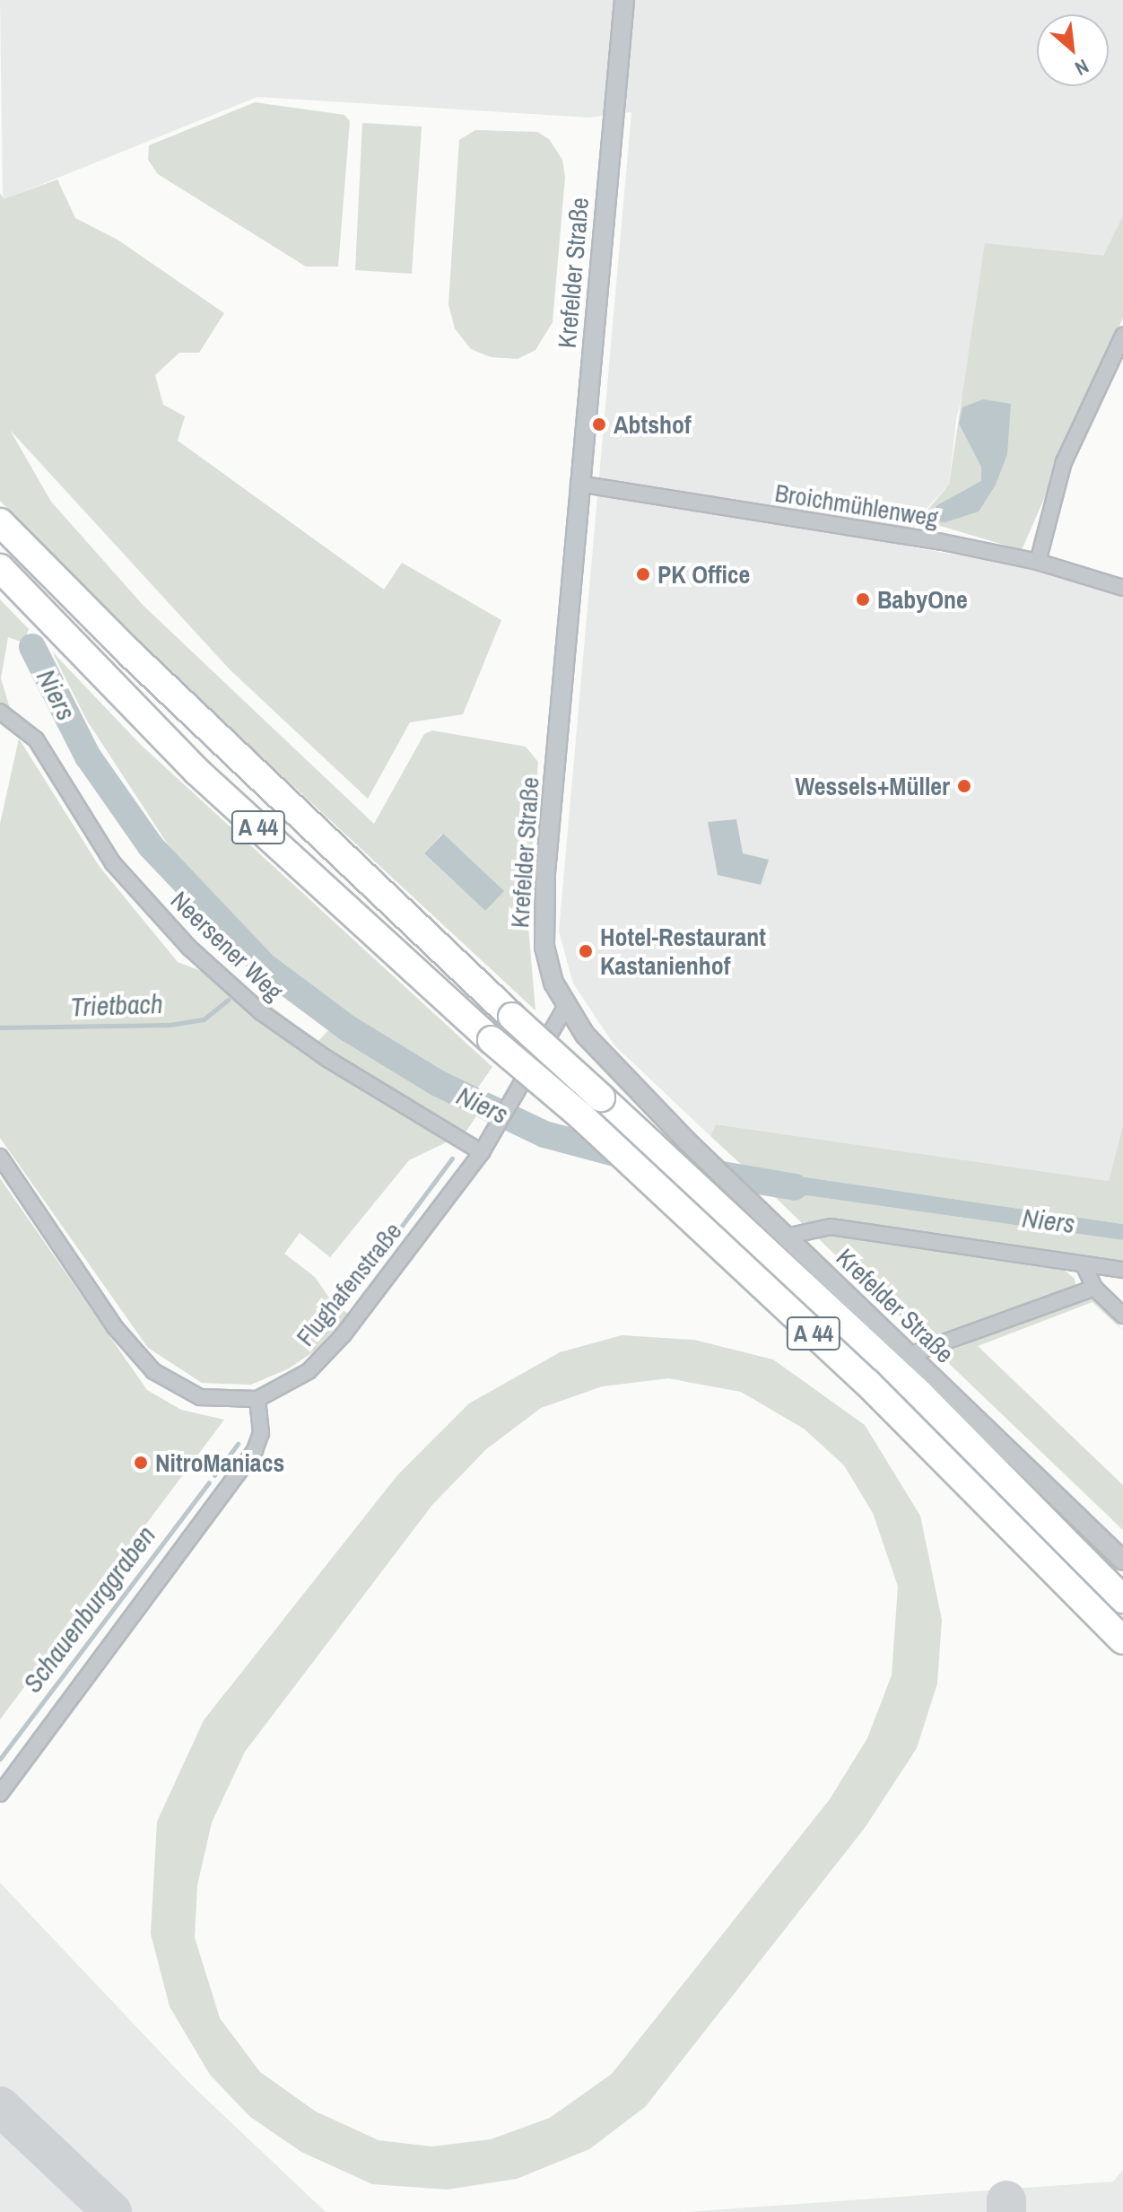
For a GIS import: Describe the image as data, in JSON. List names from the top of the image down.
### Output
{
  "streets": {
    "highway": ["A 44"],
    "street": [
      "Krefelder Straße",
      "Broichmühlenweg",
      "Neersener Weg",
      "Flughafenstraße"
    ]
  },
  "crossings": [
    ["Krefelder Straße", "Broichmühlenweg"],
    ["Krefelder Straße", "Flughafenstraße"],
    ["Neersener Weg", "Flughafenstraße"]
  ],
  "water": ["Niers", "Trietbach", "Schauenburggraben"],
  "places": [
    "Abtshof",
    "PK Office",
    "BabyOne",
    "Wessels+Müller",
    "Hotel-Restaurant Kastanienhof",
    "NitroManiacs"
  ],
  "north": "bottom right"
}
